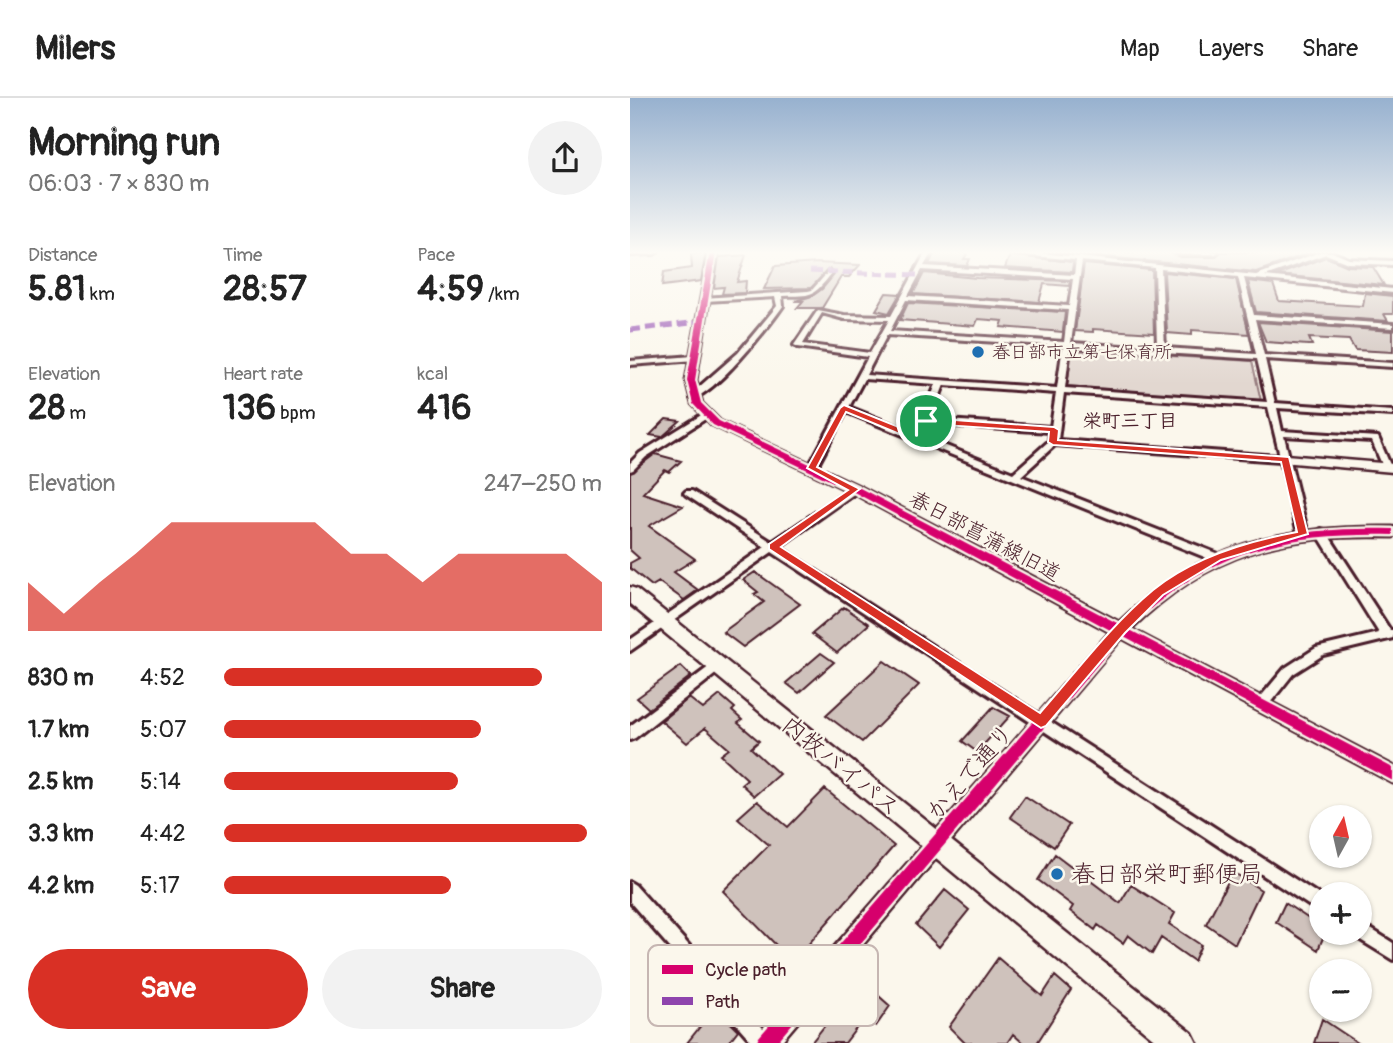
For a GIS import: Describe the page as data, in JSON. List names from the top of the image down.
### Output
{
  "streets": {
    "main road": ["内牧バイパス"],
    "street": ["春日部菖蒲線旧道", "かえで通り"]
  },
  "crossings": [
    ["春日部菖蒲線旧道", "かえで通り"],
    ["内牧バイパス", "かえで通り"]
  ],
  "districts": ["栄町三丁目"],
  "places": ["春日部市立第七保育所", "春日部栄町郵便局"],
  "legend": ["Cycle path", "Path"],
  "north": "top",
  "page": {
    "header": "Milers",
    "nav": ["Map", "Layers", "Share"],
    "heading": ["Morning run", "06:03 · 7 × 830 m"],
    "stats": [
      ["Distance", "5.81 km"],
      ["Time", "28:57"],
      ["Pace", "4:59 /km"],
      ["Elevation", "28 m"],
      ["Heart rate", "136 bpm"],
      ["kcal", "416"]
    ],
    "chart": ["Elevation", "247–250 m"],
    "list": [
      {
        "name": "830 m",
        "note": "4:52"
      },
      {
        "name": "1.7 km",
        "note": "5:07"
      },
      {
        "name": "2.5 km",
        "note": "5:14"
      },
      {
        "name": "3.3 km",
        "note": "4:42"
      },
      {
        "name": "4.2 km",
        "note": "5:17"
      }
    ],
    "map_buttons": ["+", "−"],
    "buttons": ["Save", "Share"]
  }
}
